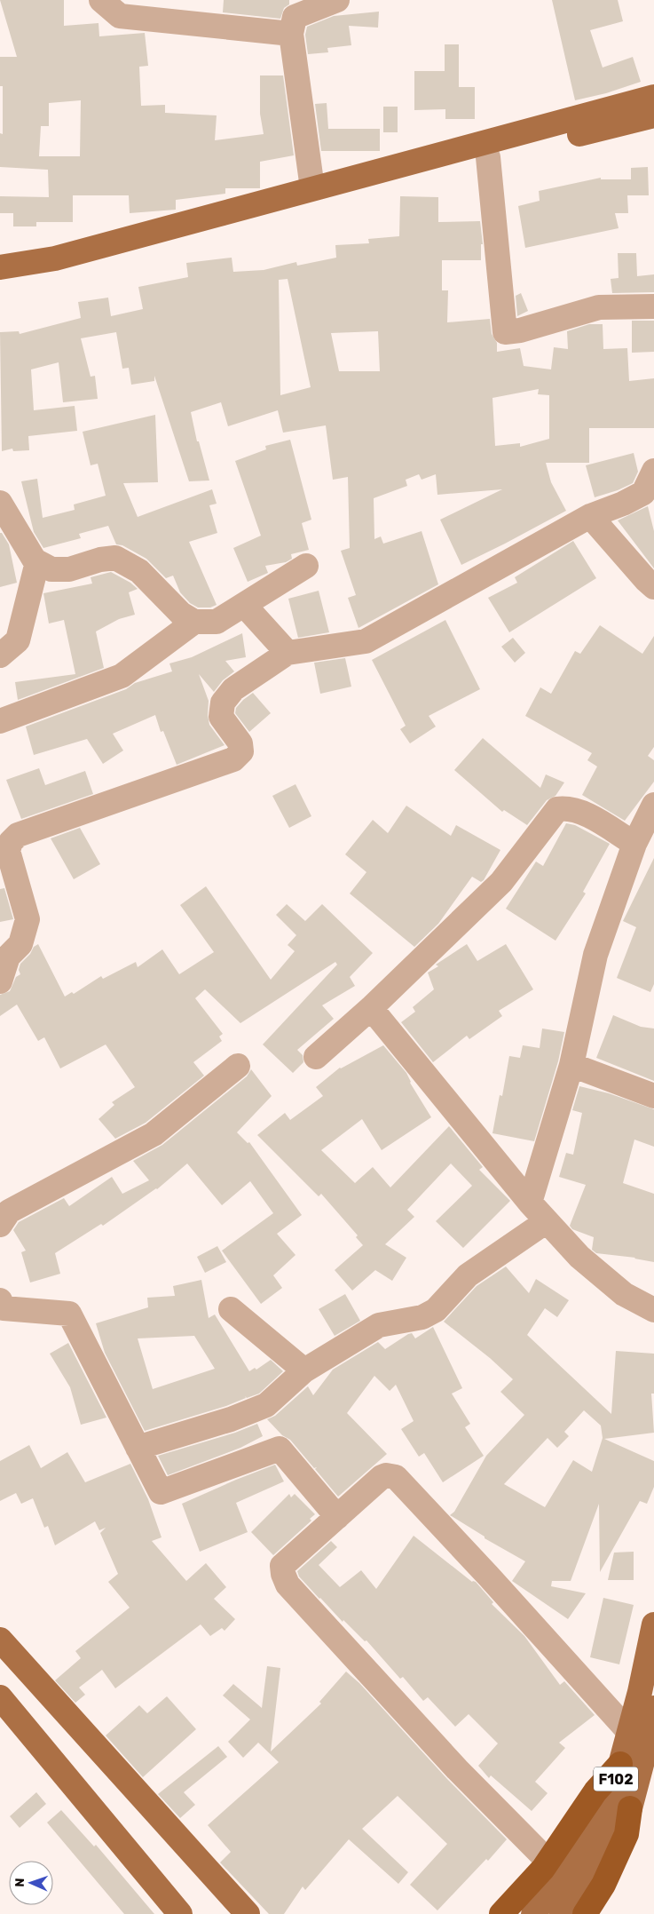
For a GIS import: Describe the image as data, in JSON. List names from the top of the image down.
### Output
{
  "streets": {
    "main road": ["F102"]
  },
  "north": "left"
}
